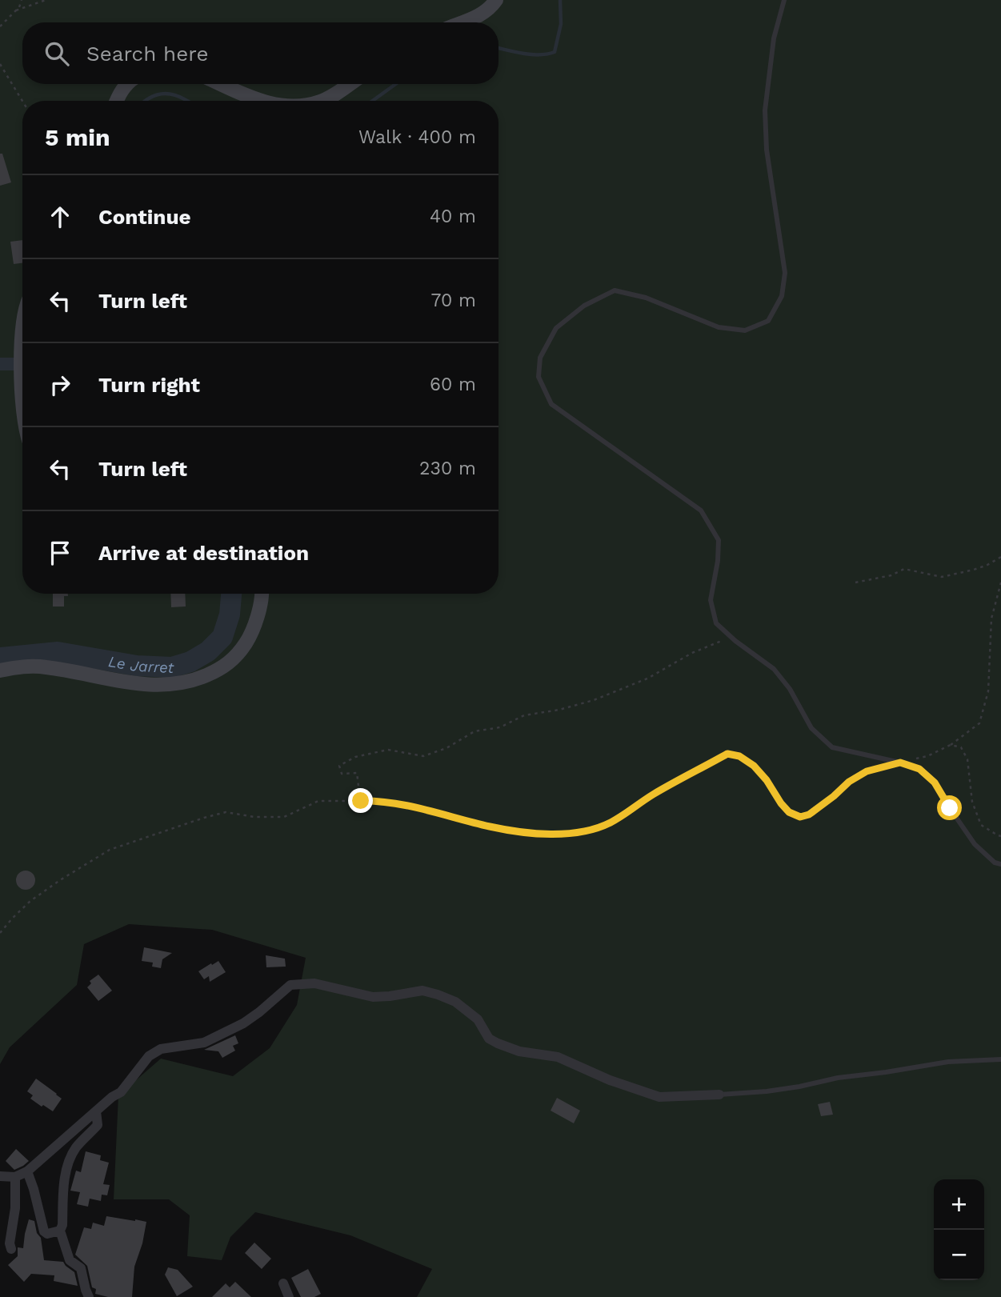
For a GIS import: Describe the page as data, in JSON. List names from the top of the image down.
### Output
{
  "water": ["Le Jarret"],
  "page": {
    "search": "Search here",
    "heading": ["5 min", "Walk · 400 m"],
    "list": [
      ["Continue", "40 m"],
      ["Turn left", "70 m"],
      ["Turn right", "60 m"],
      ["Turn left", "230 m"],
      "Arrive at destination"
    ],
    "map_buttons": ["+", "−"]
  }
}
